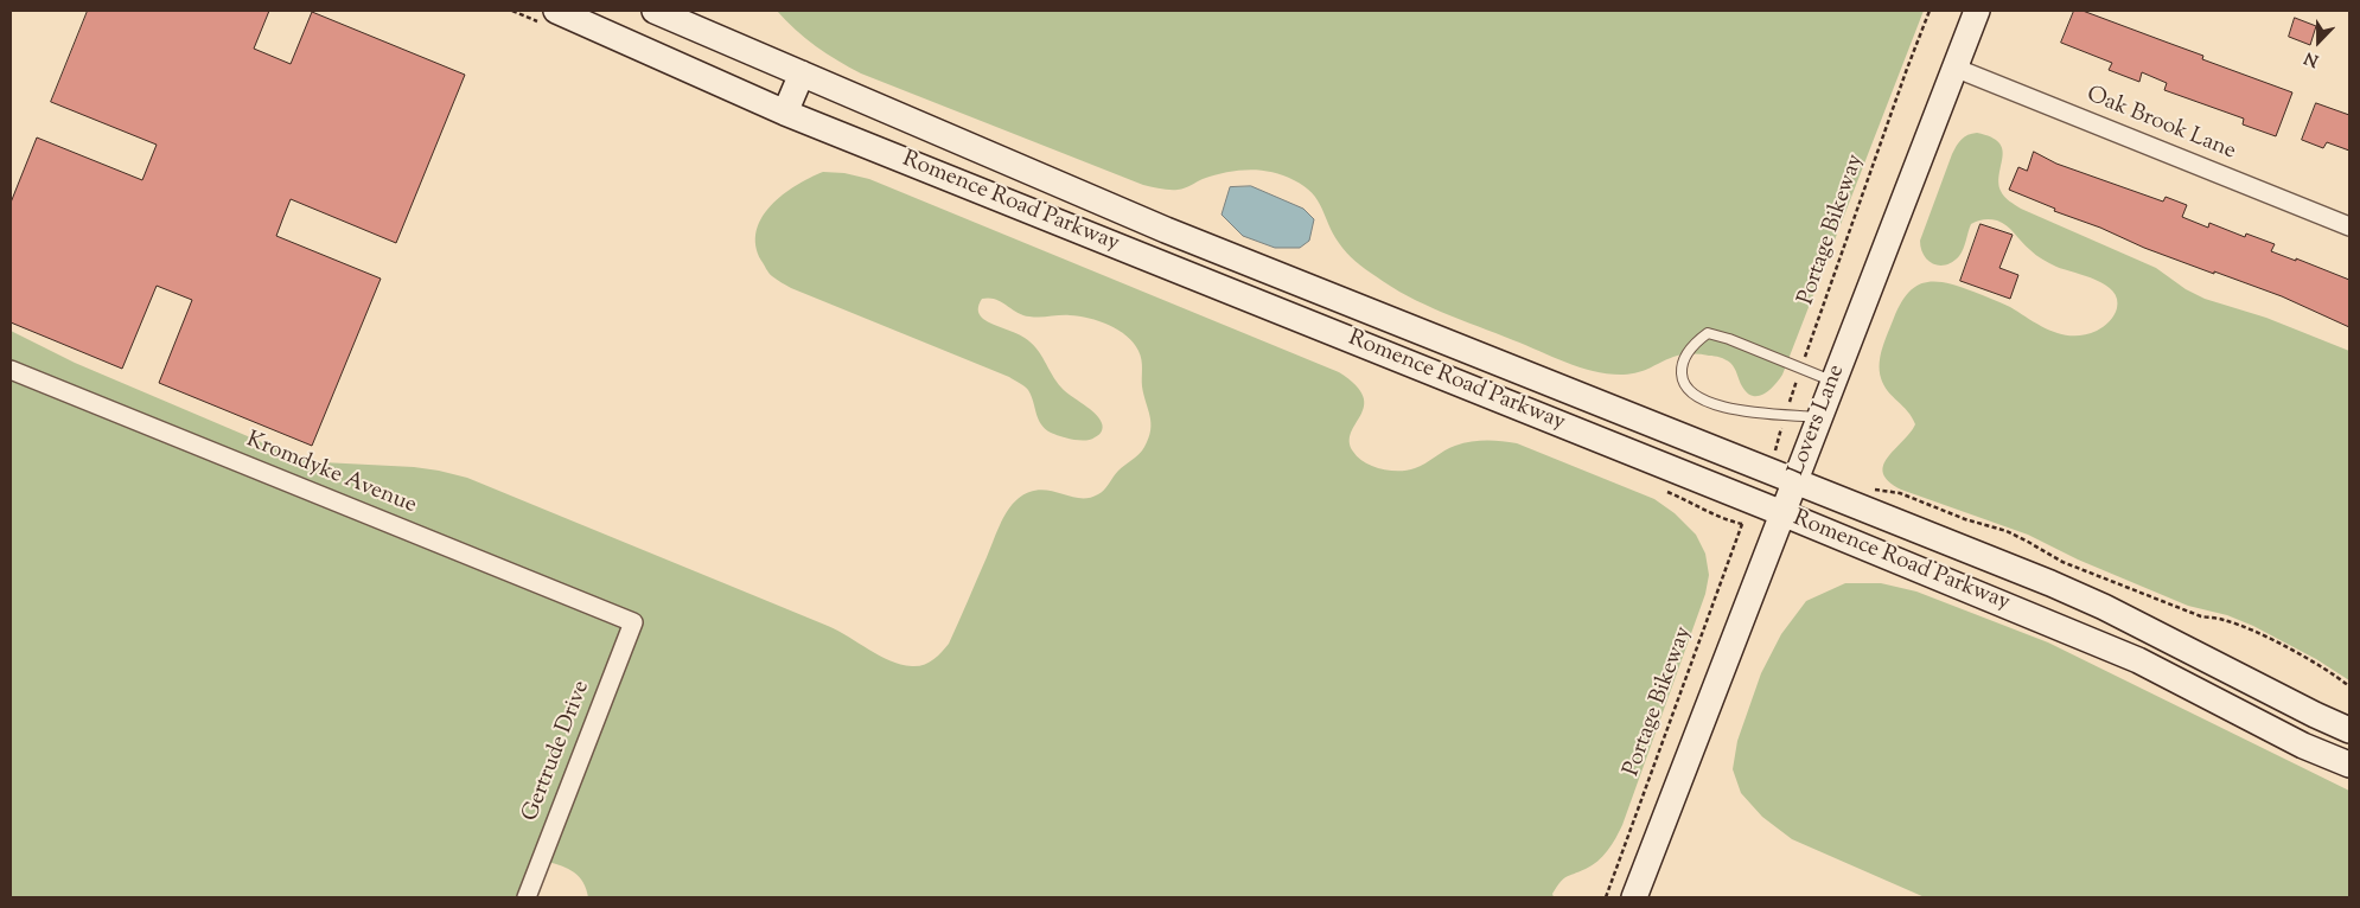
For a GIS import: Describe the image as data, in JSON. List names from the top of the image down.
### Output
{
  "streets": {
    "street": [
      "Oak Brook Lane",
      "Romence Road Parkway",
      "Lovers Lane",
      "Kromdyke Avenue",
      "Gertrude Drive"
    ],
    "path": ["Portage Bikeway"]
  },
  "crossings": [
    ["Oak Brook Lane", "Lovers Lane"],
    ["Romence Road Parkway", "Lovers Lane"],
    ["Kromdyke Avenue", "Gertrude Drive"]
  ],
  "north": "bottom"
}
